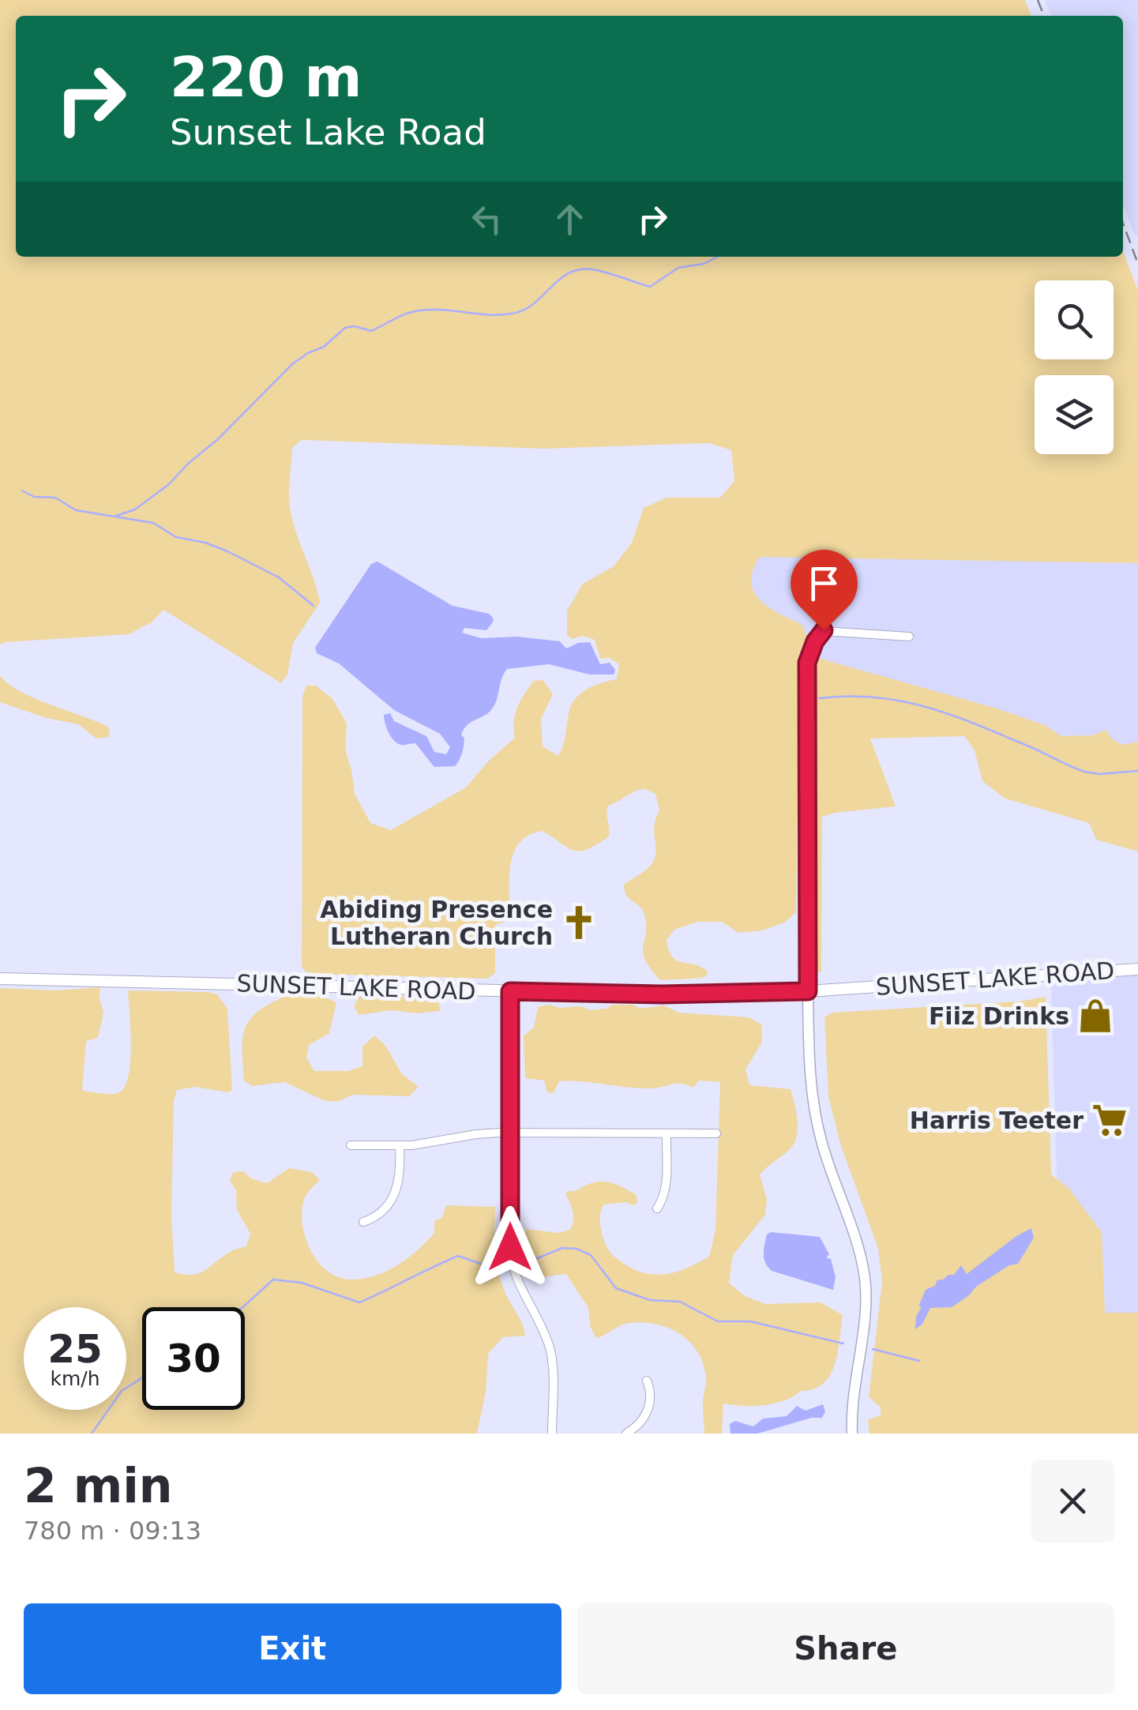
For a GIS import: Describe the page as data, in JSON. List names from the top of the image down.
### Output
{
  "streets": {
    "main road": ["SUNSET LAKE ROAD"]
  },
  "places": {
    "church": ["Abiding Presence Lutheran Church"],
    "shop": ["Fiiz Drinks"],
    "supermarket": ["Harris Teeter"]
  },
  "page": {
    "turn": ["220 m", "Sunset Lake Road"],
    "speed": "25 km/h",
    "limit": "30",
    "heading": ["2 min", "780 m · 09:13"],
    "buttons": ["Exit", "Share"]
  }
}
